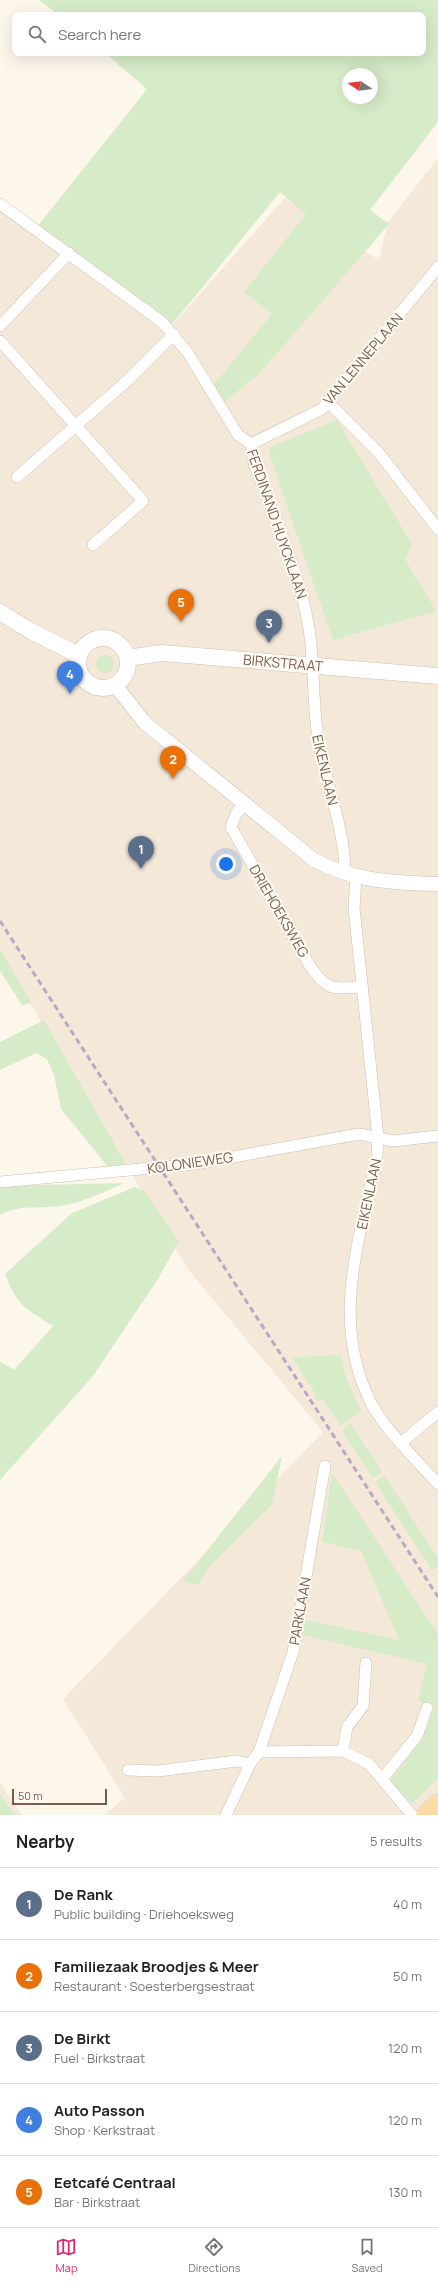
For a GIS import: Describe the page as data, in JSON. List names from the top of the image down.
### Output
{
  "streets": {
    "main road": ["BIRKSTRAAT"],
    "street": [
      "VAN LENNEPLAAN",
      "FERDINAND HUYCKLAAN",
      "EIKENLAAN",
      "DRIEHOEKSWEG",
      "KOLONIEWEG",
      "PARKLAAN"
    ]
  },
  "crossings": [
    ["VAN LENNEPLAAN", "FERDINAND HUYCKLAAN"],
    ["FERDINAND HUYCKLAAN", "BIRKSTRAAT"],
    ["FERDINAND HUYCKLAAN", "EIKENLAAN"],
    ["BIRKSTRAAT", "EIKENLAAN"],
    ["EIKENLAAN", "DRIEHOEKSWEG"],
    ["EIKENLAAN", "KOLONIEWEG"]
  ],
  "scale_bar": "50 m",
  "north": "left",
  "page": {
    "search": "Search here",
    "pins": [
      "5",
      "3",
      "4",
      "2",
      "1"
    ],
    "scale": "50 m",
    "heading": ["Nearby", "5 results"],
    "list": [
      {
        "mark": "1",
        "name": "De Rank",
        "note": "Public building · Driehoeksweg",
        "value": "40 m"
      },
      {
        "mark": "2",
        "name": "Familiezaak Broodjes & Meer",
        "note": "Restaurant · Soesterbergsestraat",
        "value": "50 m"
      },
      {
        "mark": "3",
        "name": "De Birkt",
        "note": "Fuel · Birkstraat",
        "value": "120 m"
      },
      {
        "mark": "4",
        "name": "Auto Passon",
        "note": "Shop · Kerkstraat",
        "value": "120 m"
      },
      {
        "mark": "5",
        "name": "Eetcafé Centraal",
        "note": "Bar · Birkstraat",
        "value": "130 m"
      }
    ],
    "nav": ["Map", "Directions", "Saved"]
  }
}
